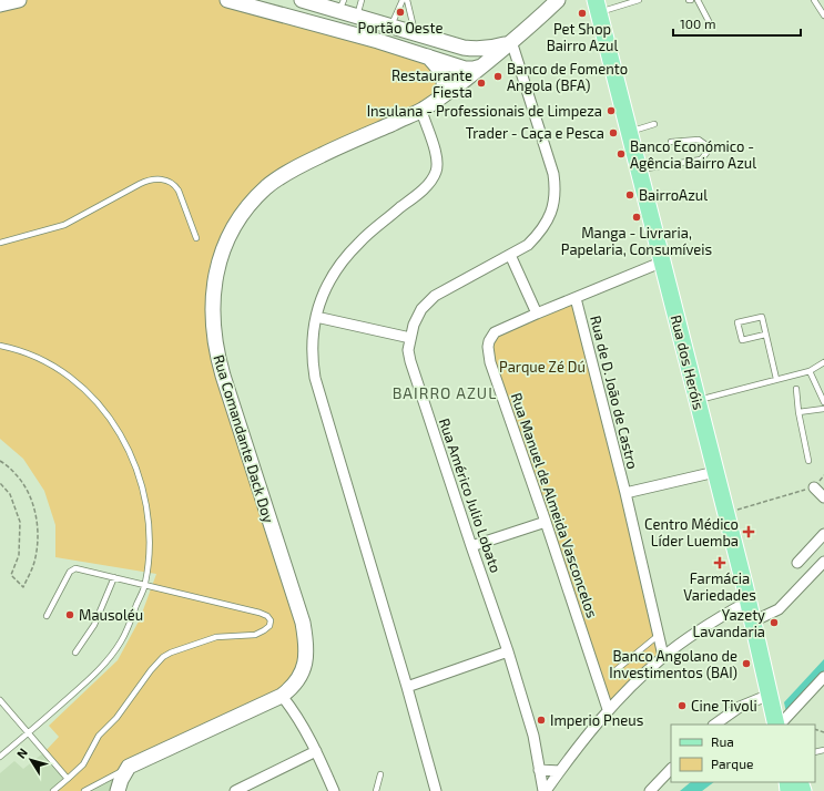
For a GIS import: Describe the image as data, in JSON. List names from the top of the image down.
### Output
{
  "streets": {
    "main road": ["Rua dos Heróis"],
    "street": [
      "Rua de D. João de Castro",
      "Rua Comandante Dack Doy",
      "Rua Américo Julio Lobato",
      "Rua Manuel de Almeida Vasconcelos"
    ]
  },
  "crossings": [
    ["Rua dos Heróis", "Rua de D. João de Castro"],
    ["Rua dos Heróis", "Rua Manuel de Almeida Vasconcelos"],
    ["Rua de D. João de Castro", "Rua Manuel de Almeida Vasconcelos"],
    ["Rua Comandante Dack Doy", "Rua Américo Julio Lobato"]
  ],
  "districts": ["BAIRRO AZUL"],
  "parks": ["Parque Zé Dú"],
  "places": {
    "other": [
      "Portão Oeste",
      "Pet Shop Bairro Azul",
      "Banco de Fomento Angola (BFA)",
      "Restaurante Fiesta",
      "Insulana - Professionais de Limpeza",
      "Trader - Caça e Pesca",
      "Banco Económico - Agência Bairro Azul",
      "BairroAzul",
      "Manga - Livraria, Papelaria, Consumíveis",
      "Mausoléu",
      "Yazety Lavandaria",
      "Banco Angolano de Investimentos (BAI)",
      "Cine Tivoli",
      "Imperio Pneus"
    ],
    "health": ["Centro Médico Líder Luemba", "Farmácia Variedades"]
  },
  "legend": ["Rua", "Parque"],
  "scale_bar": "100 m",
  "north": "top left"
}
